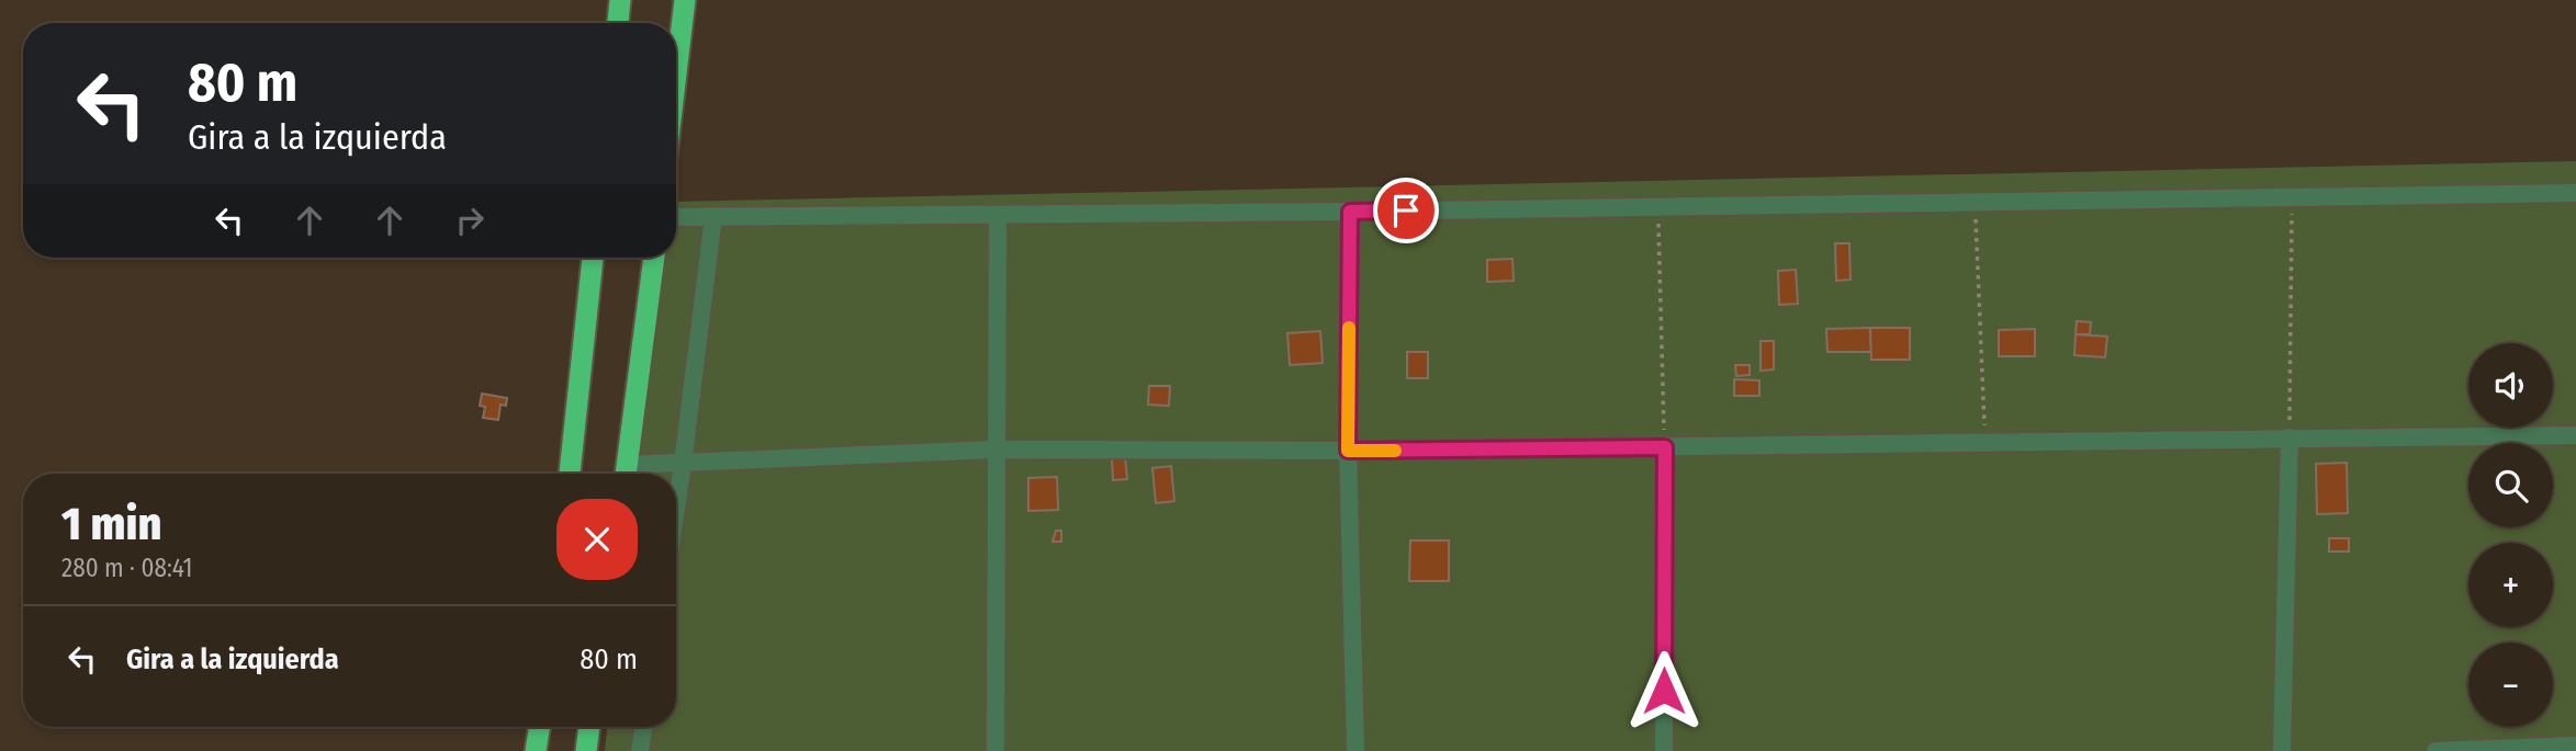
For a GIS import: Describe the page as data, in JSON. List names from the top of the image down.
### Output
{
  "page": {
    "turn": ["80 m", "Gira a la izquierda"],
    "map_buttons": ["+", "−"],
    "heading": ["1 min", "280 m · 08:41"],
    "list": [
      {
        "name": "Gira a la izquierda",
        "value": "80 m"
      }
    ]
  }
}
